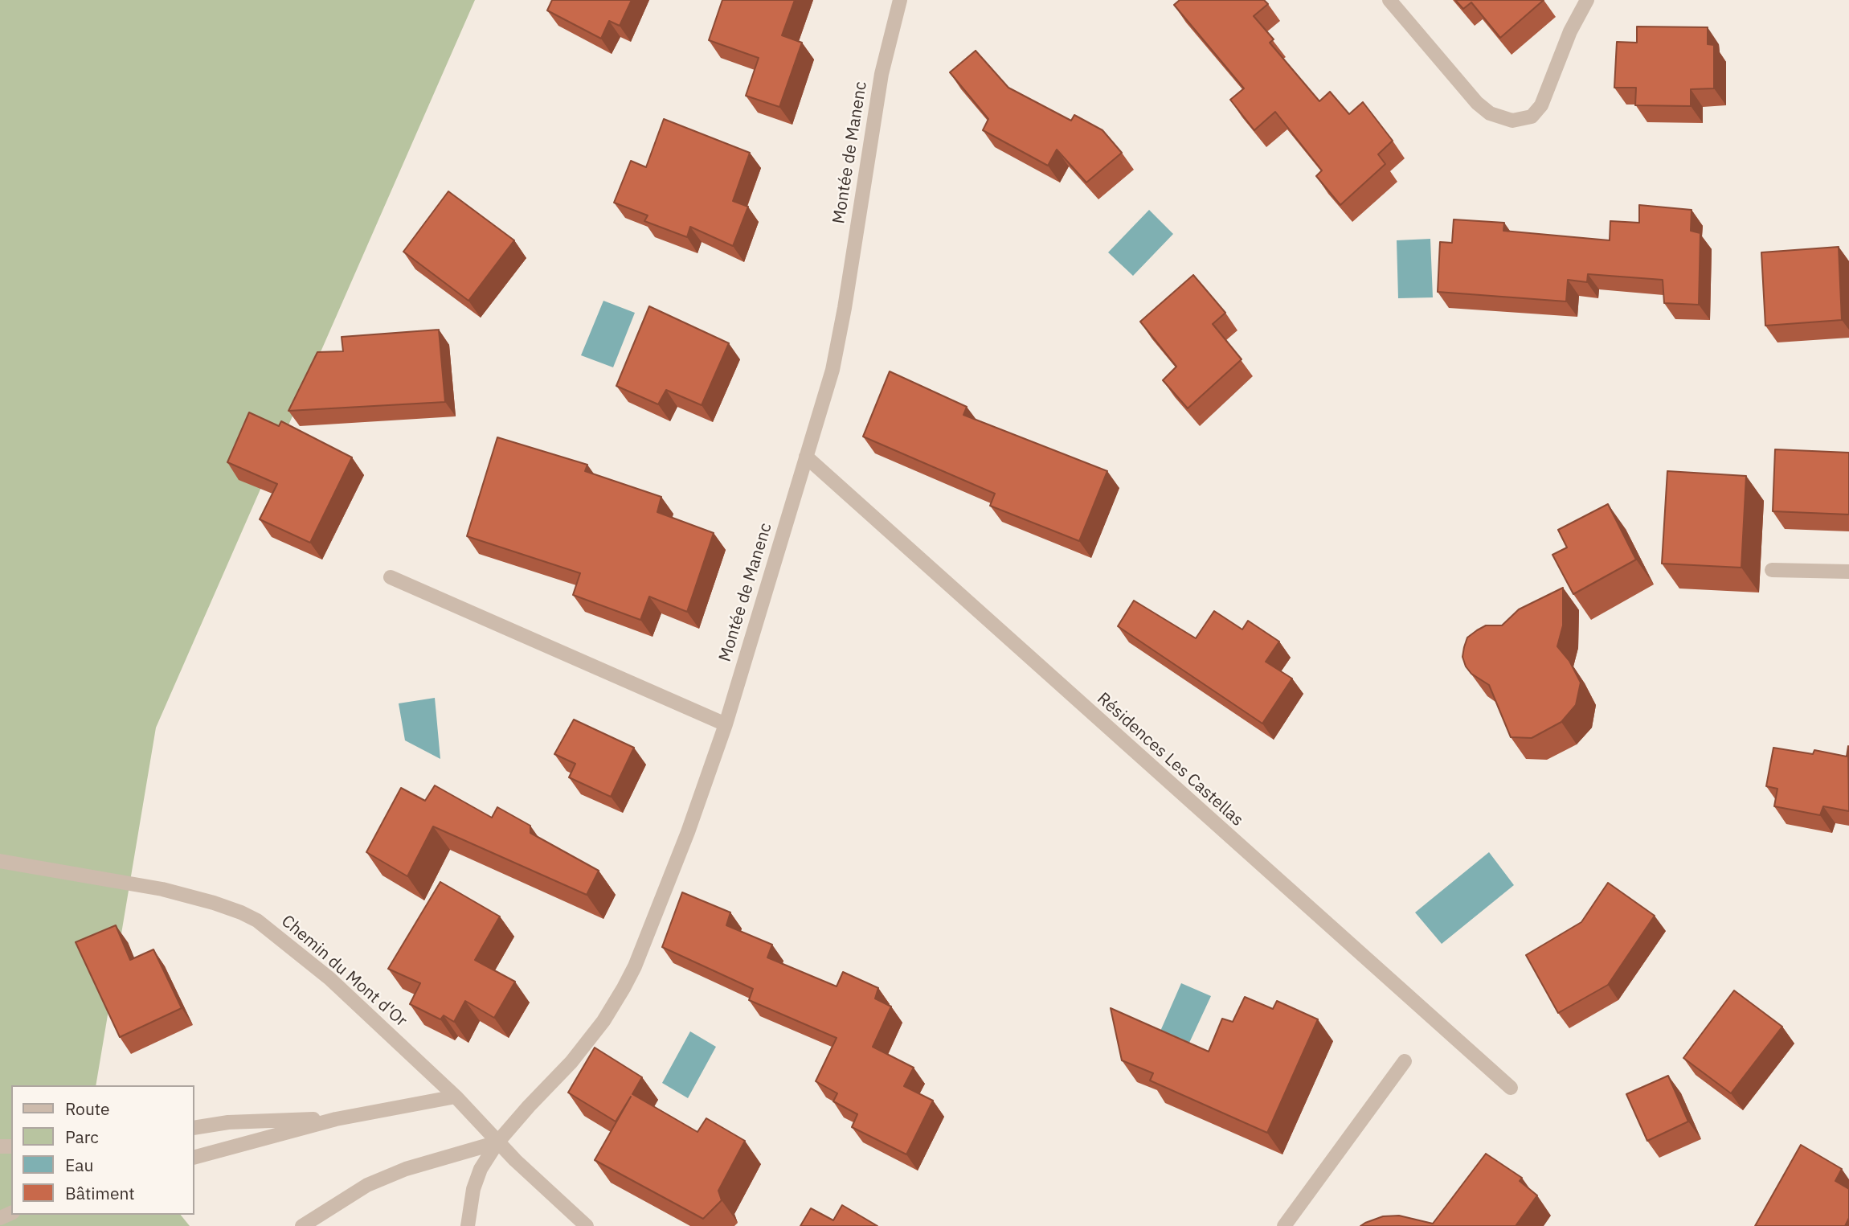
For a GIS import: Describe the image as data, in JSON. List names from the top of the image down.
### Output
{
  "streets": {
    "street": ["Montée de Manenc", "Résidences Les Castellas", "Chemin du Mont d'Or"]
  },
  "crossings": [
    ["Montée de Manenc", "Résidences Les Castellas"],
    ["Montée de Manenc", "Chemin du Mont d'Or"]
  ],
  "legend": [
    "Route",
    "Parc",
    "Eau",
    "Bâtiment"
  ]
}
